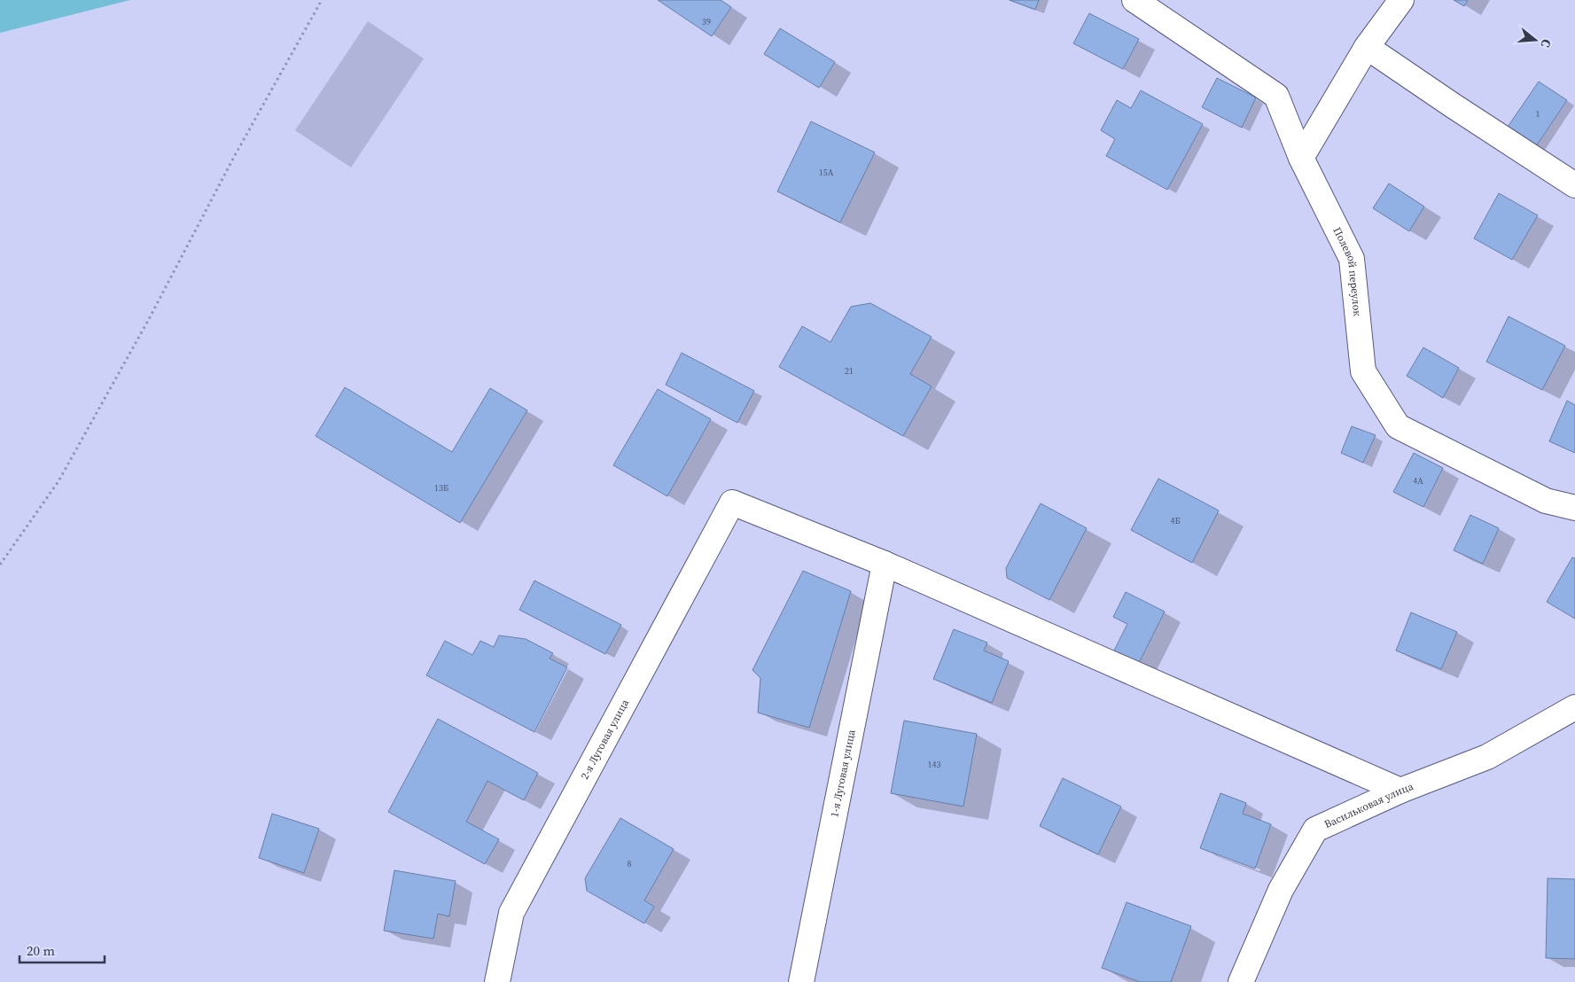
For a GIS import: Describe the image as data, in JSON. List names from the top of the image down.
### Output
{
  "streets": {
    "street": [
      "Полевой переулок",
      "2-я Луговая улица",
      "1-я Луговая улица",
      "Васильковая улица"
    ]
  },
  "crossings": [
    ["2-я Луговая улица", "1-я Луговая улица"]
  ],
  "house_numbers": [
    "39",
    "1",
    "15А",
    "21",
    "4А",
    "13Б",
    "4Б",
    "143",
    "8"
  ],
  "scale_bar": "20 m",
  "north": "right"
}
